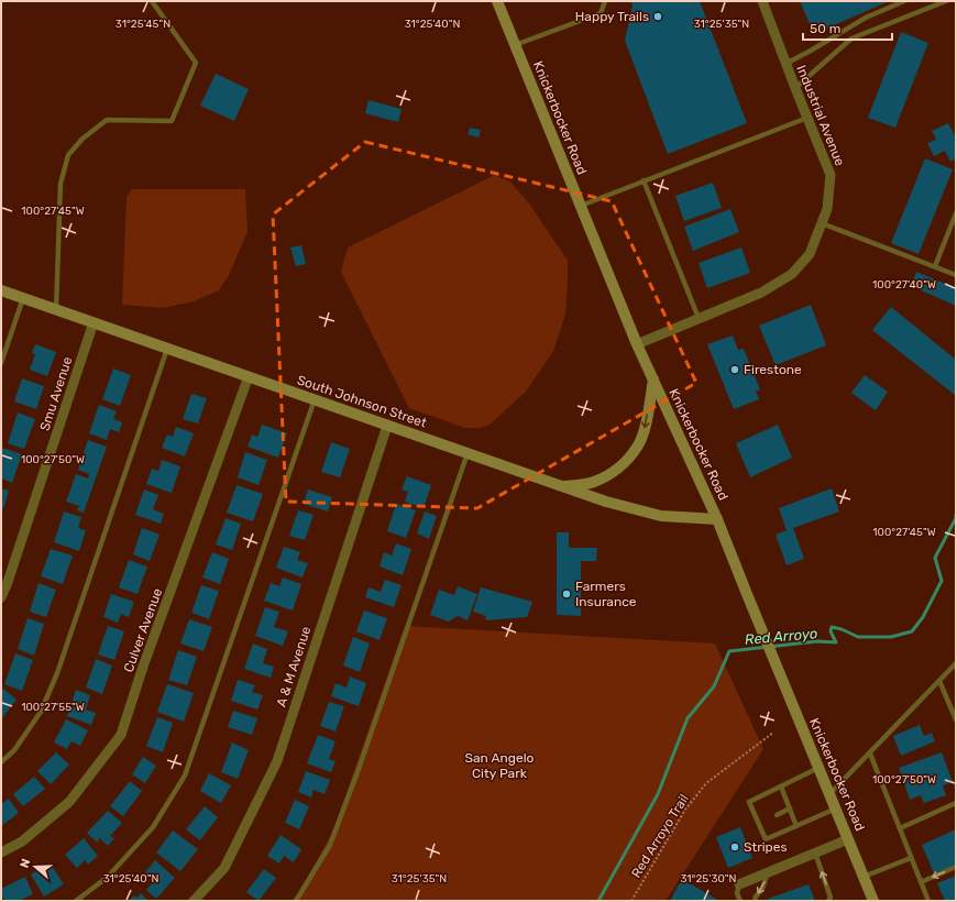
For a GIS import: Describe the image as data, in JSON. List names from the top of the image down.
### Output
{
  "streets": {
    "main road": ["Knickerbocker Road", "South Johnson Street"],
    "street": [
      "Industrial Avenue",
      "Smu Avenue",
      "Culver Avenue",
      "A & M Avenue"
    ],
    "path": ["Red Arroyo Trail"]
  },
  "crossings": [
    ["Industrial Avenue", "Knickerbocker Road"],
    ["Knickerbocker Road", "South Johnson Street"],
    ["Smu Avenue", "South Johnson Street"],
    ["South Johnson Street", "Culver Avenue"],
    ["South Johnson Street", "A & M Avenue"]
  ],
  "water": ["Red Arroyo"],
  "parks": ["San Angelo City Park"],
  "places": [
    "Happy Trails",
    "Firestone",
    "Farmers Insurance",
    "Stripes"
  ],
  "scale_bar": "50 m",
  "north": "left",
  "coordinates": [
    "31°25'45\"N",
    "31°25'40\"N",
    "31°25'35\"N",
    "100°27'45\"W",
    "100°27'40\"W",
    "100°27'50\"W",
    "100°27'55\"W",
    "31°25'30\"N"
  ]
}
